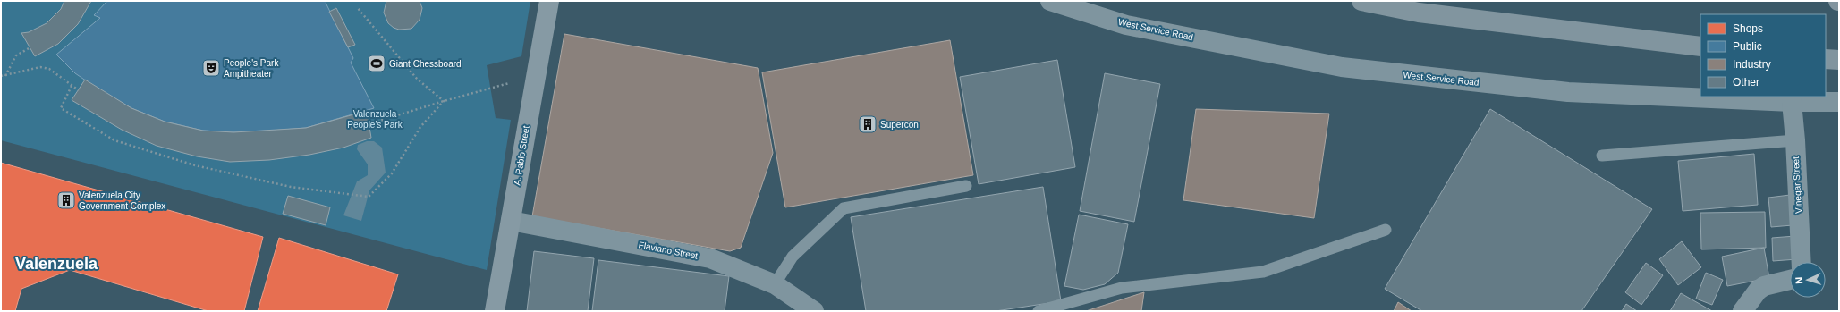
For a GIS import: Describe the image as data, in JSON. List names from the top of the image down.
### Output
{
  "streets": {
    "street": [
      "West Service Road",
      "A. Pablo Street",
      "Vinegar Street",
      "Flaviano Street"
    ]
  },
  "crossings": [
    ["West Service Road", "Vinegar Street"],
    ["A. Pablo Street", "Flaviano Street"]
  ],
  "districts": ["Valenzuela"],
  "parks": ["Valenzuela People's Park"],
  "places": {
    "sports": ["Giant Chessboard"],
    "theatre": ["People's Park Ampitheater"],
    "building": ["Supercon", "Valenzuela City Government Complex"]
  },
  "legend": [
    "Shops",
    "Public",
    "Industry",
    "Other"
  ],
  "north": "left"
}
